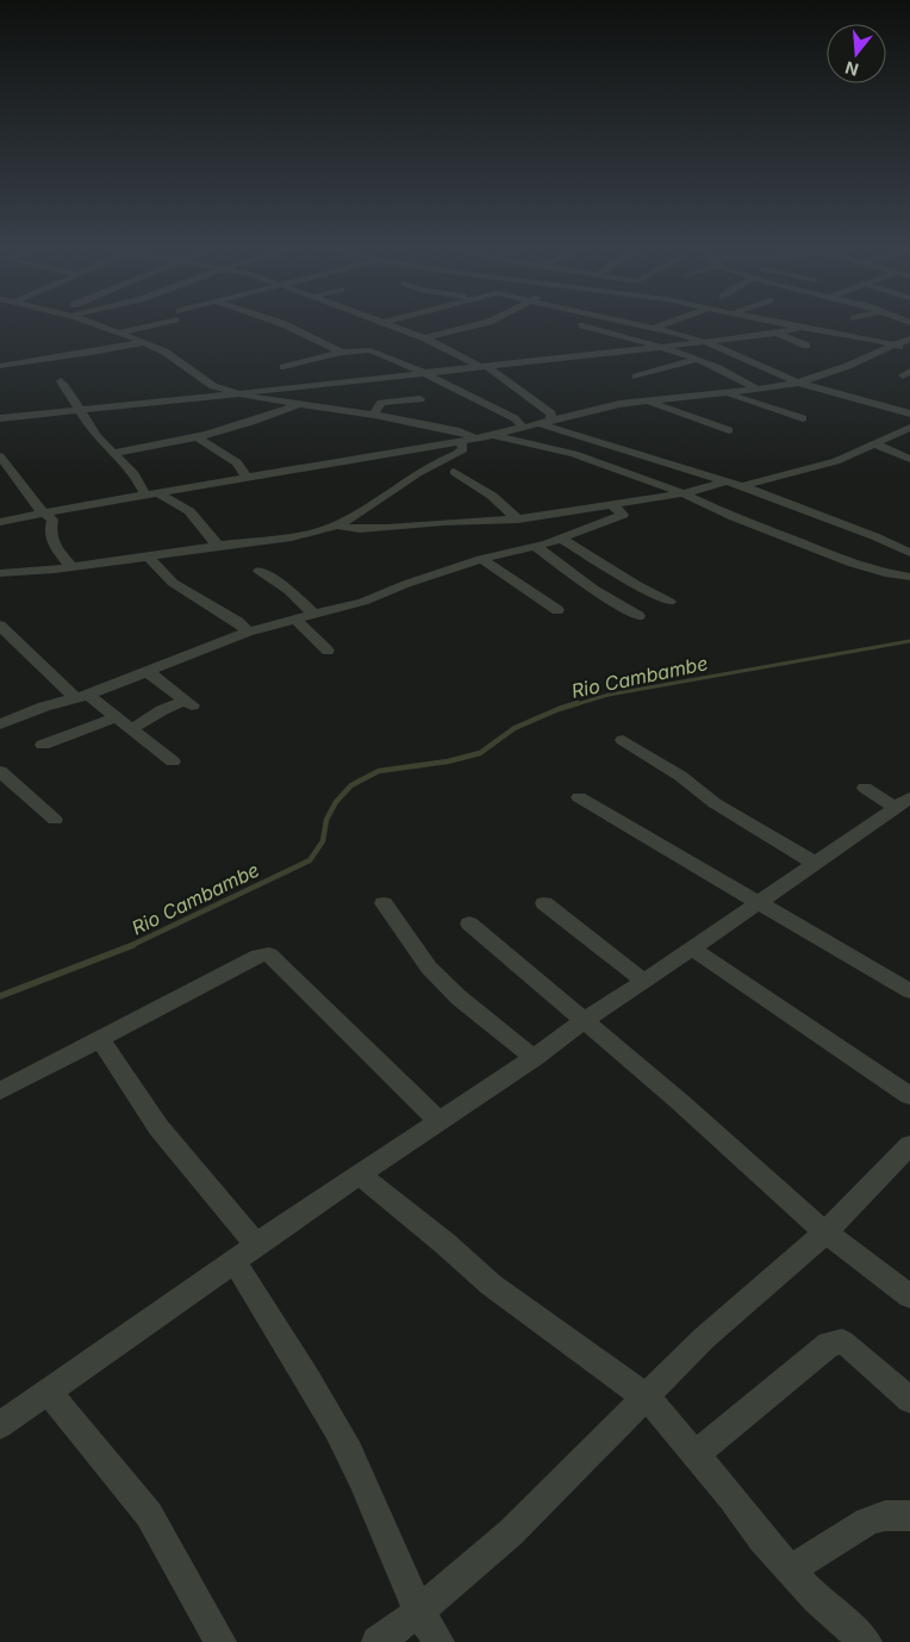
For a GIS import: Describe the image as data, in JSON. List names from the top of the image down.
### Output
{
  "water": ["Rio Cambambe"],
  "north": "bottom"
}
